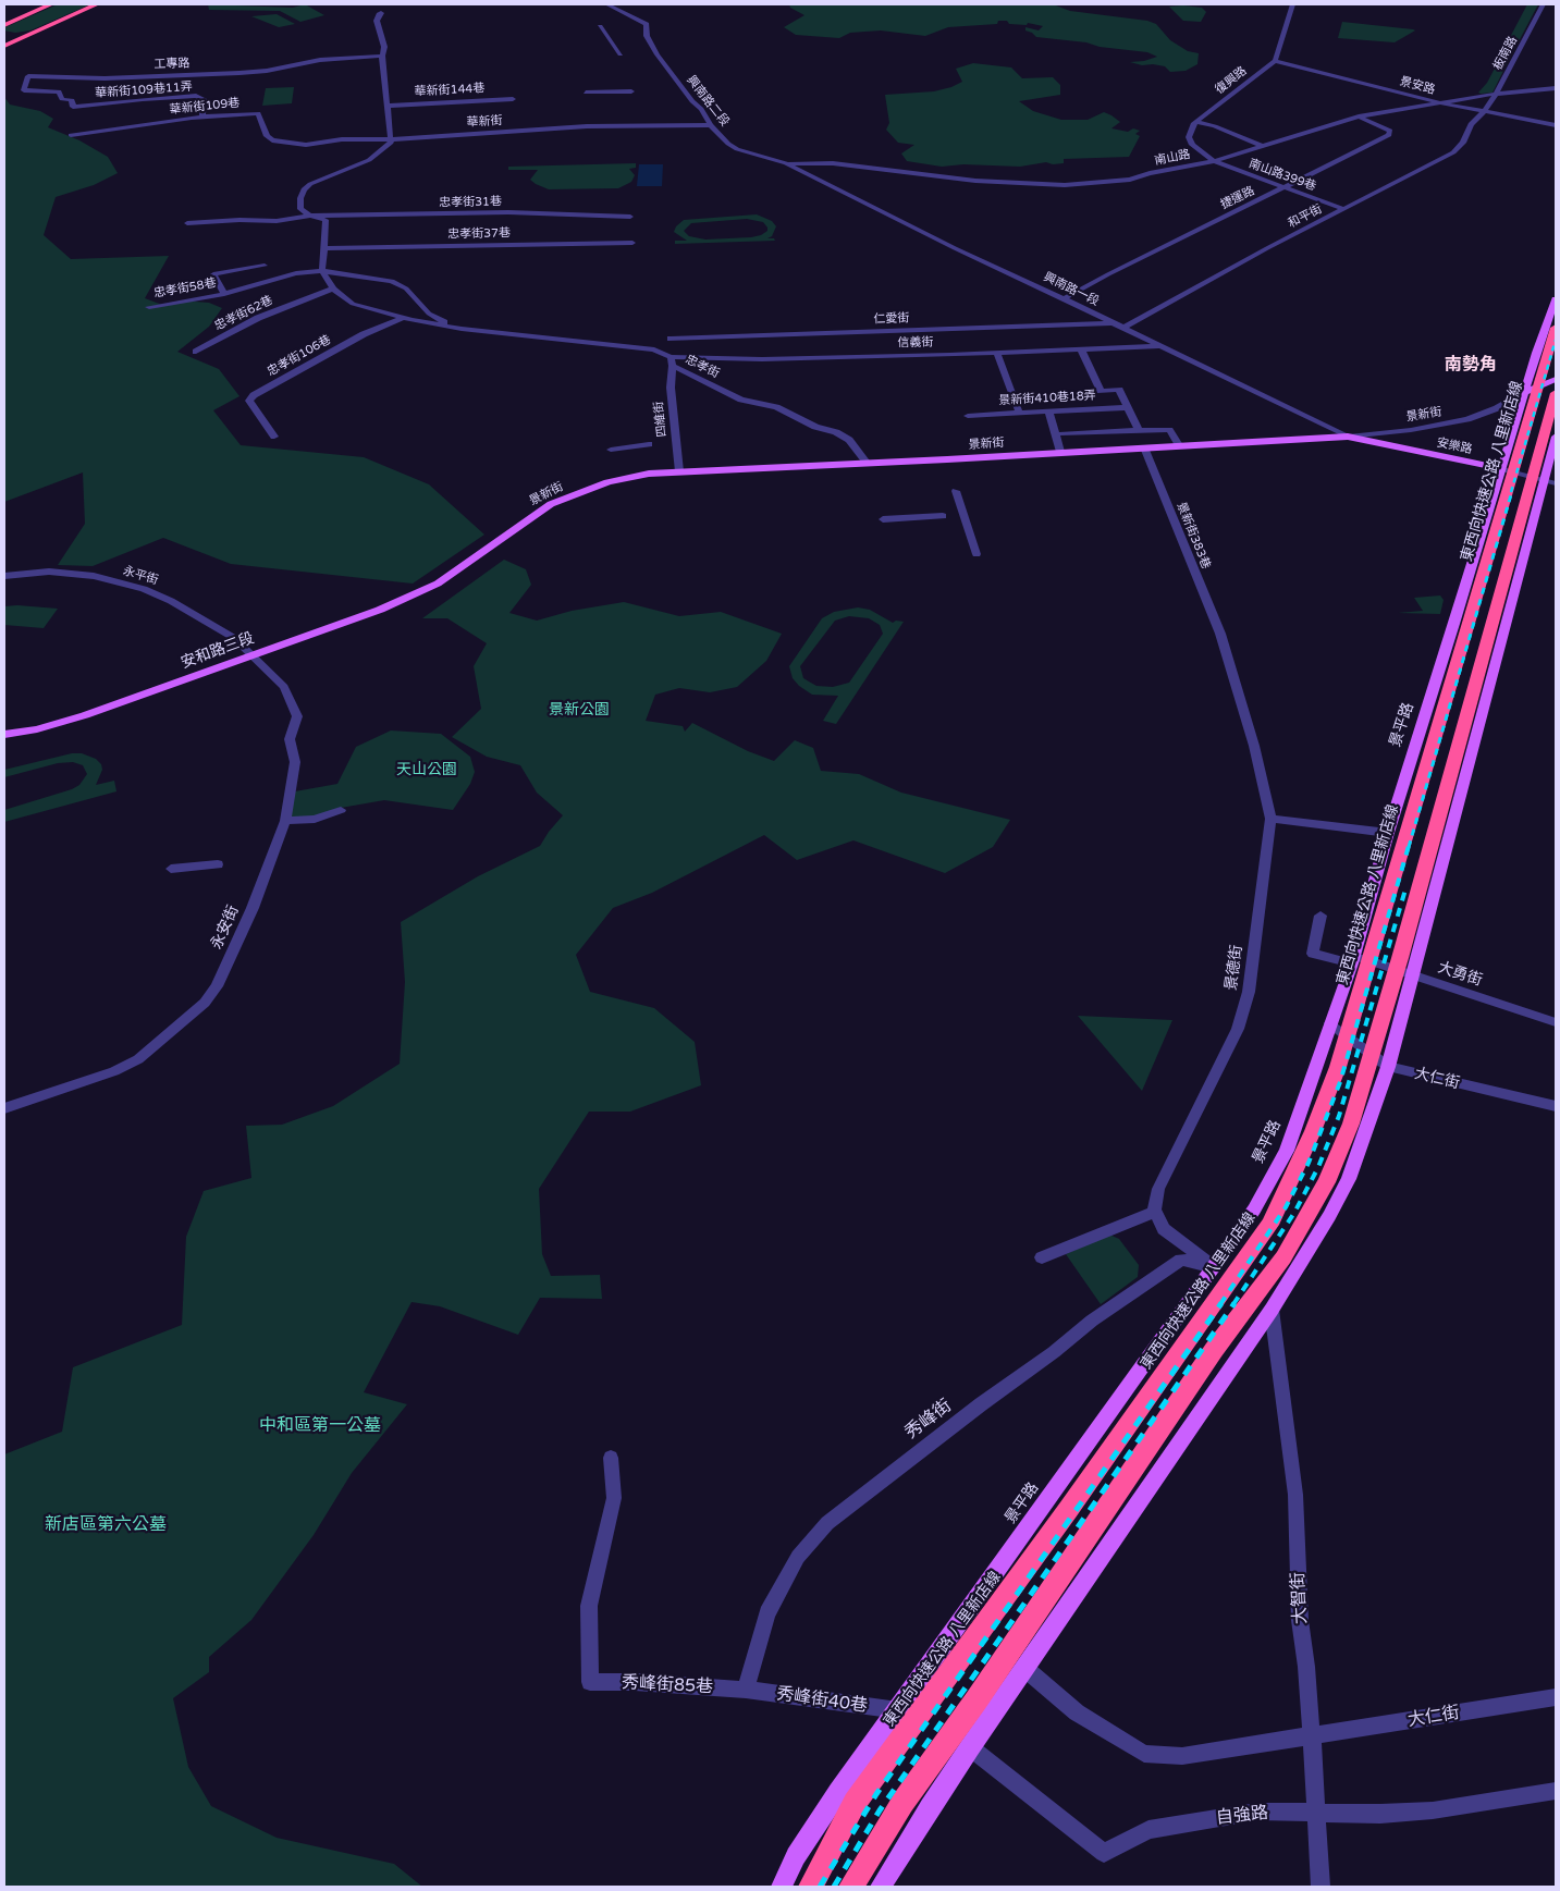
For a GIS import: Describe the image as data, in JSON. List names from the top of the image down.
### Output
{
  "streets": {
    "highway": ["東西向快速公路 八里新店線"],
    "main road": [
      "景新街",
      "安樂路",
      "安和路三段",
      "景平路"
    ],
    "street": [
      "板南路",
      "工專路",
      "復興路",
      "景安路",
      "華新街109巷11弄",
      "華新街144巷",
      "興南路二段",
      "華新街109巷",
      "華新街",
      "南山路",
      "南山路399巷",
      "捷運路",
      "忠孝街31巷",
      "和平街",
      "忠孝街37巷",
      "忠孝街58巷",
      "興南路一段",
      "忠孝街62巷",
      "仁愛街",
      "信義街",
      "忠孝街106巷",
      "忠孝街",
      "景新街410巷18弄",
      "四維街",
      "景新街383巷",
      "永平街",
      "永安街",
      "景德街",
      "大勇街",
      "大仁街",
      "秀峰街",
      "大智街",
      "秀峰街85巷",
      "秀峰街40巷",
      "自強路"
    ]
  },
  "crossings": [
    ["板南路", "景安路"],
    ["板南路", "南山路"],
    ["板南路", "和平街"],
    ["工專路", "華新街109巷11弄"],
    ["復興路", "景安路"],
    ["景安路", "南山路"],
    ["景安路", "和平街"],
    ["華新街109巷11弄", "華新街109巷"],
    ["興南路二段", "華新街"],
    ["興南路二段", "南山路"],
    ["興南路二段", "興南路一段"],
    ["華新街109巷", "華新街"],
    ["南山路", "南山路399巷"],
    ["南山路", "捷運路"],
    ["南山路", "興南路一段"],
    ["南山路399巷", "捷運路"],
    ["南山路399巷", "和平街"],
    ["捷運路", "興南路一段"],
    ["和平街", "興南路一段"],
    ["忠孝街58巷", "忠孝街"],
    ["興南路一段", "仁愛街"],
    ["興南路一段", "信義街"],
    ["興南路一段", "景新街"],
    ["興南路一段", "安樂路"],
    ["忠孝街62巷", "忠孝街"],
    ["信義街", "忠孝街"],
    ["信義街", "四維街"],
    ["忠孝街106巷", "忠孝街"],
    ["忠孝街", "景新街"],
    ["忠孝街", "四維街"],
    ["景新街", "四維街"],
    ["景新街", "安樂路"],
    ["景新街", "景新街383巷"],
    ["景新街", "安和路三段"],
    ["景新街", "景平路"],
    ["安樂路", "景平路"],
    ["景新街383巷", "景德街"],
    ["永平街", "安和路三段"],
    ["永平街", "永安街"],
    ["安和路三段", "永安街"],
    ["景平路", "大勇街"],
    ["景平路", "大仁街"],
    ["景平路", "秀峰街"],
    ["景平路", "秀峰街40巷"],
    ["大仁街", "大智街"],
    ["秀峰街", "秀峰街85巷"],
    ["秀峰街", "秀峰街40巷"],
    ["大智街", "自強路"],
    ["秀峰街85巷", "秀峰街40巷"]
  ],
  "districts": ["南勢角"],
  "parks": [
    "景新公園",
    "天山公園",
    "中和區第一公墓",
    "新店區第六公墓"
  ]
}
